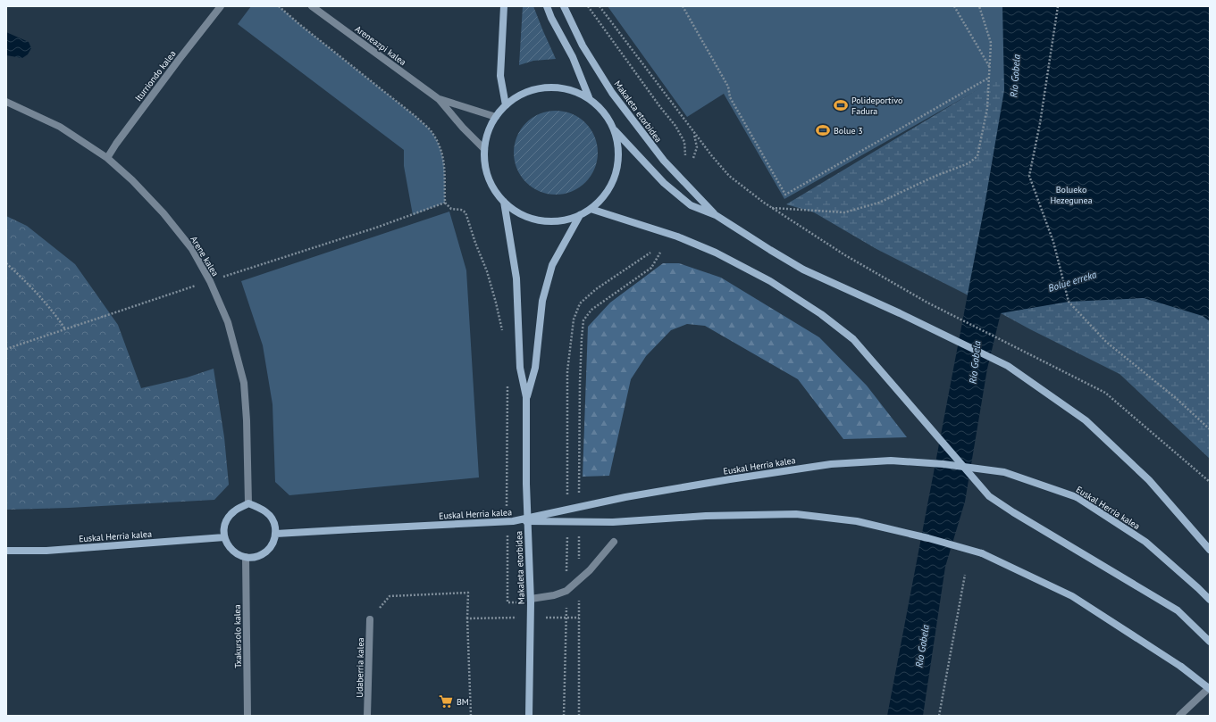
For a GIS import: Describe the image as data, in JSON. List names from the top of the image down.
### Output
{
  "streets": {
    "street": [
      "Areneazpi kalea",
      "Iturriondo kalea",
      "Makaleta etorbidea",
      "Arene kalea",
      "Euskal Herria kalea",
      "Txakursolo kalea",
      "Udaberria kalea"
    ]
  },
  "crossings": [
    ["Iturriondo kalea", "Arene kalea"],
    ["Arene kalea", "Euskal Herria kalea"],
    ["Arene kalea", "Txakursolo kalea"],
    ["Euskal Herria kalea", "Txakursolo kalea"]
  ],
  "water": ["Río Gobela", "Bolue erreka"],
  "parks": ["Bolueko Hezegunea"],
  "places": {
    "sports": ["Polideportivo Fadura", "Bolue 3"],
    "supermarket": ["BM"]
  }
}
